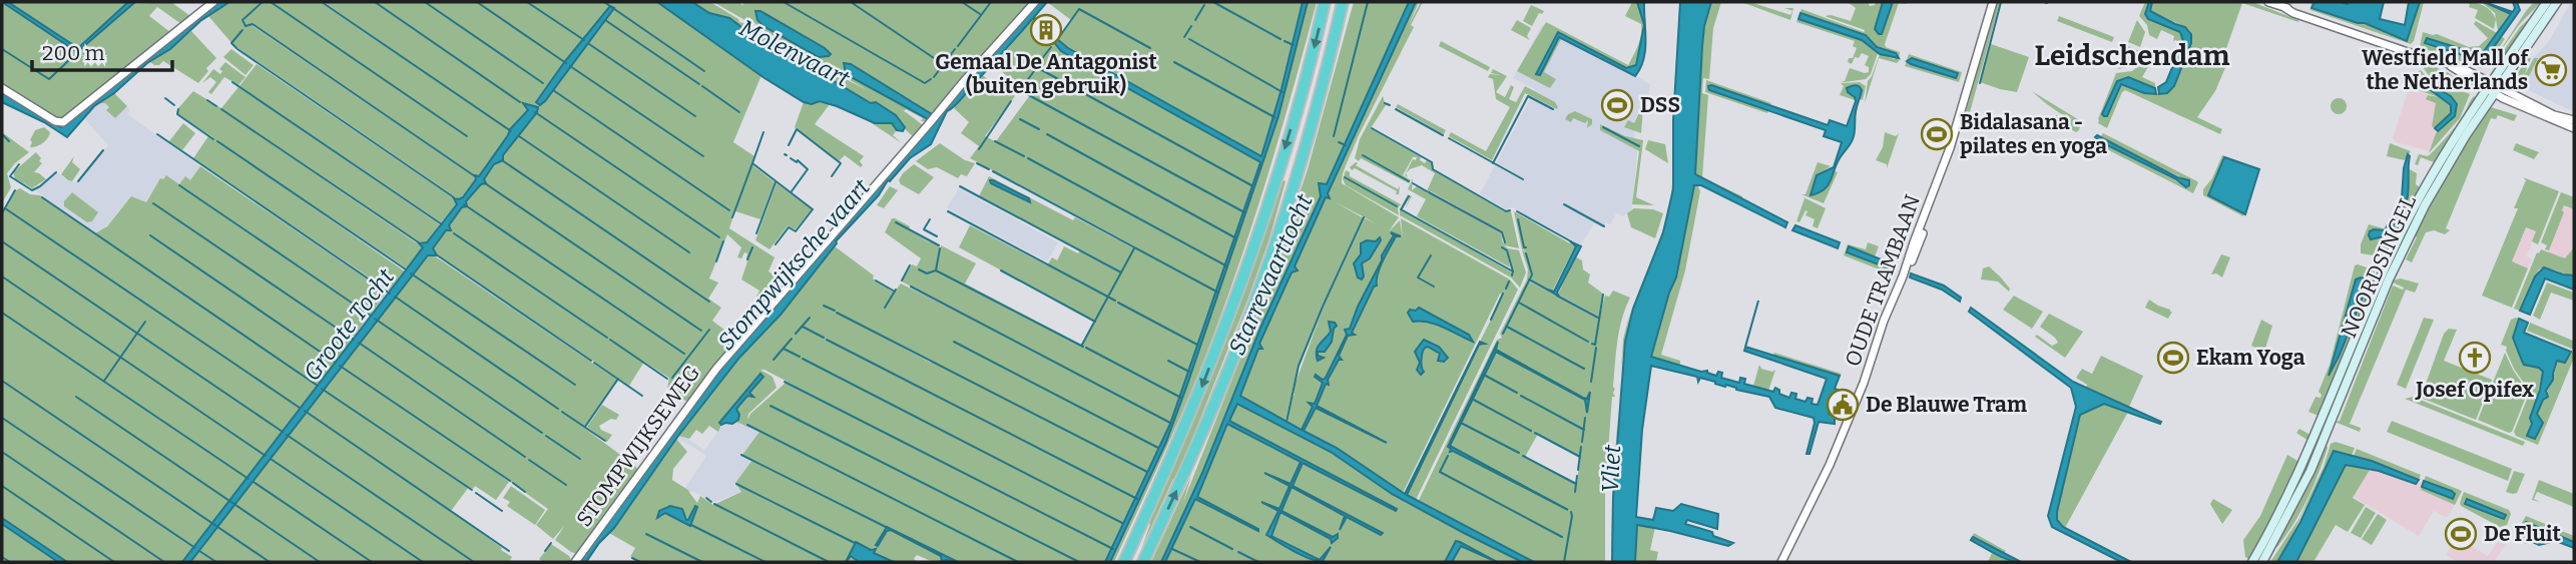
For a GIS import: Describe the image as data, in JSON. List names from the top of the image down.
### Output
{
  "streets": {
    "main road": ["NOORDSINGEL"],
    "street": ["OUDE TRAMBAAN", "STOMPWIJKSEWEG"]
  },
  "districts": ["Leidschendam"],
  "water": [
    "Molenvaart",
    "Stompwijksche vaart",
    "Starrevaarttocht",
    "Groote Tocht",
    "Vliet"
  ],
  "places": {
    "building": ["Gemaal De Antagonist (buiten gebruik)"],
    "supermarket": ["Westfield Mall of the Netherlands"],
    "sports": [
      "DSS",
      "Bidalasana - pilates en yoga",
      "Ekam Yoga",
      "De Fluit"
    ],
    "church": ["Josef Opifex"],
    "public building": ["De Blauwe Tram"]
  },
  "scale_bar": "200 m"
}
